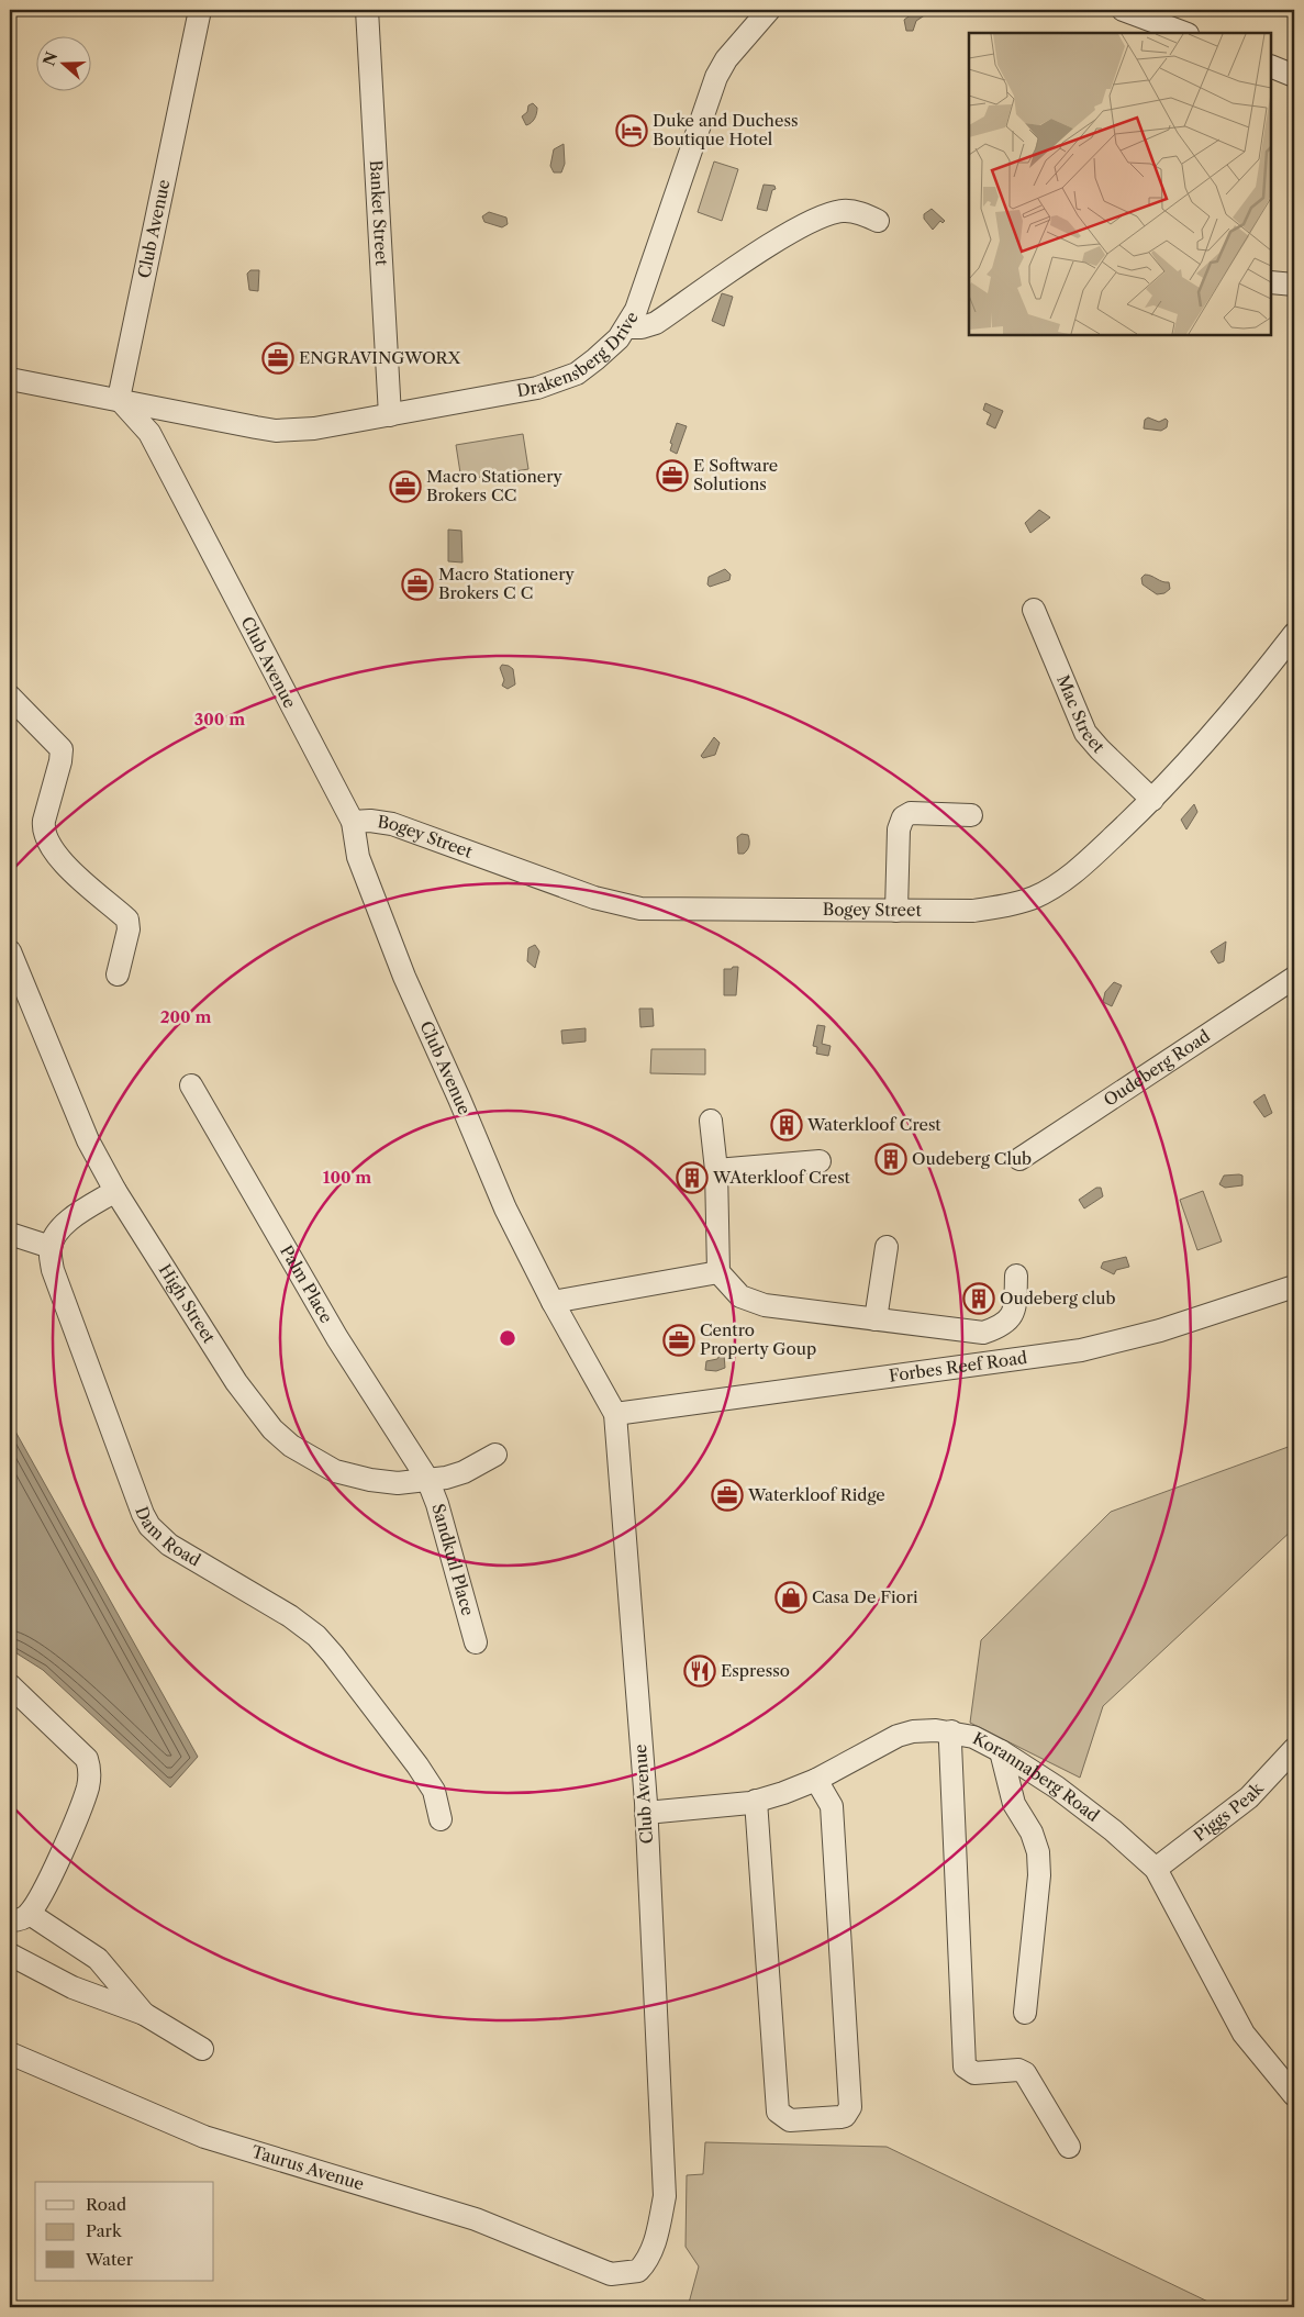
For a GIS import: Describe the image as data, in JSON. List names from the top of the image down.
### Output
{
  "streets": {
    "street": [
      "Banket Street",
      "Club Avenue",
      "Drakensberg Drive",
      "Mac Street",
      "Bogey Street",
      "Oudeberg Road",
      "Palm Place",
      "High Street",
      "Forbes Reef Road",
      "Dam Road",
      "Sandkuil Place",
      "Korannaberg Road",
      "Piggs Peak",
      "Taurus Avenue"
    ]
  },
  "crossings": [
    ["Banket Street", "Drakensberg Drive"],
    ["Club Avenue", "Drakensberg Drive"],
    ["Club Avenue", "Bogey Street"],
    ["Club Avenue", "Forbes Reef Road"],
    ["Club Avenue", "Korannaberg Road"],
    ["Club Avenue", "Taurus Avenue"],
    ["Mac Street", "Bogey Street"],
    ["Palm Place", "High Street"],
    ["Palm Place", "Sandkuil Place"],
    ["High Street", "Sandkuil Place"],
    ["Korannaberg Road", "Piggs Peak"]
  ],
  "places": {
    "hotel": ["Duke and Duchess Boutique Hotel"],
    "office": [
      "ENGRAVINGWORX",
      "E Software Solutions",
      "Macro Stationery Brokers CC",
      "Macro Stationery Brokers C C",
      "Centro Property Goup",
      "Waterkloof Ridge"
    ],
    "building": [
      "Waterkloof Crest",
      "Oudeberg Club",
      "WAterkloof Crest",
      "Oudeberg club"
    ],
    "shop": ["Casa De Fiori"],
    "restaurant": ["Espresso"]
  },
  "legend": ["Road", "Park", "Water"],
  "north": "left",
  "rings": ["300 m", "200 m", "100 m"]
}
